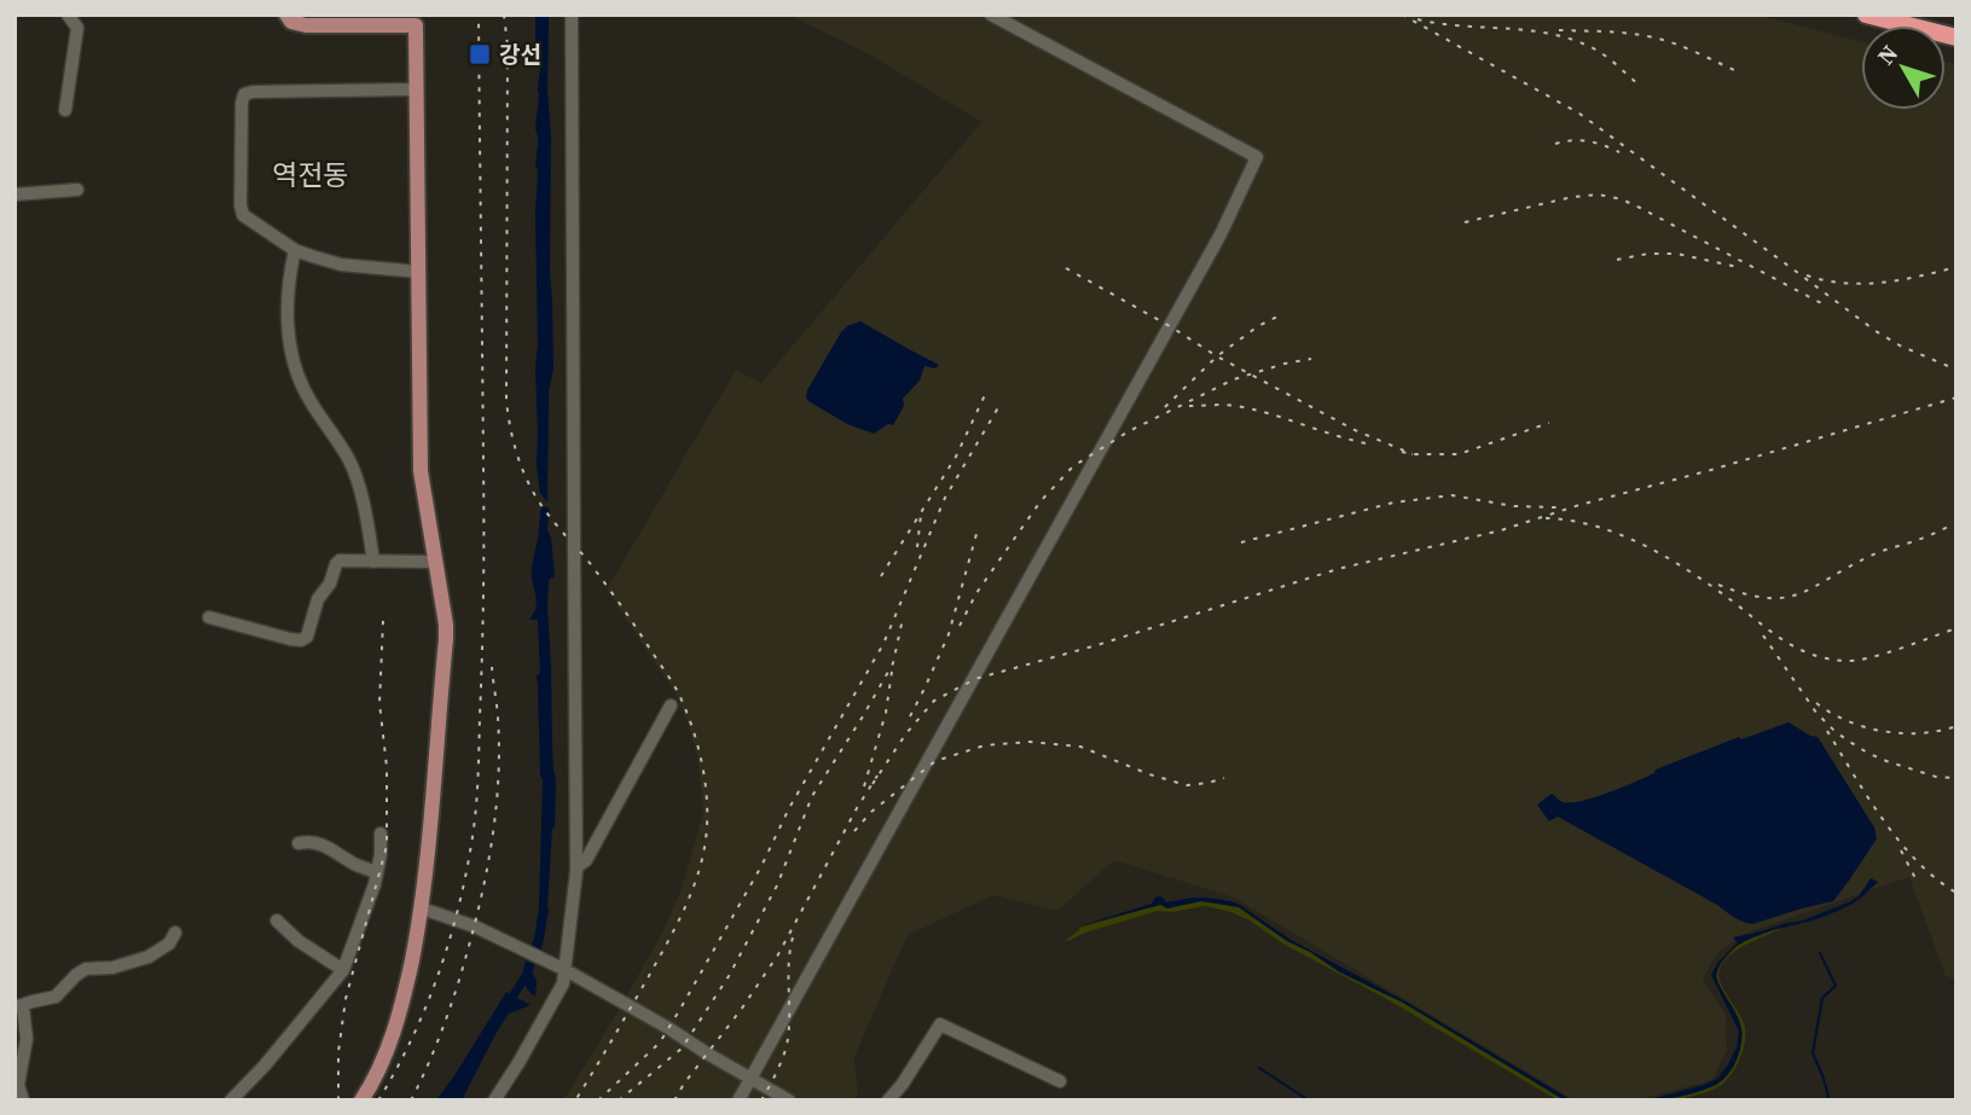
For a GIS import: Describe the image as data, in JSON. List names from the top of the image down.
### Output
{
  "districts": ["역전동"],
  "places": {
    "transit": ["강선"]
  },
  "north": "top left"
}
